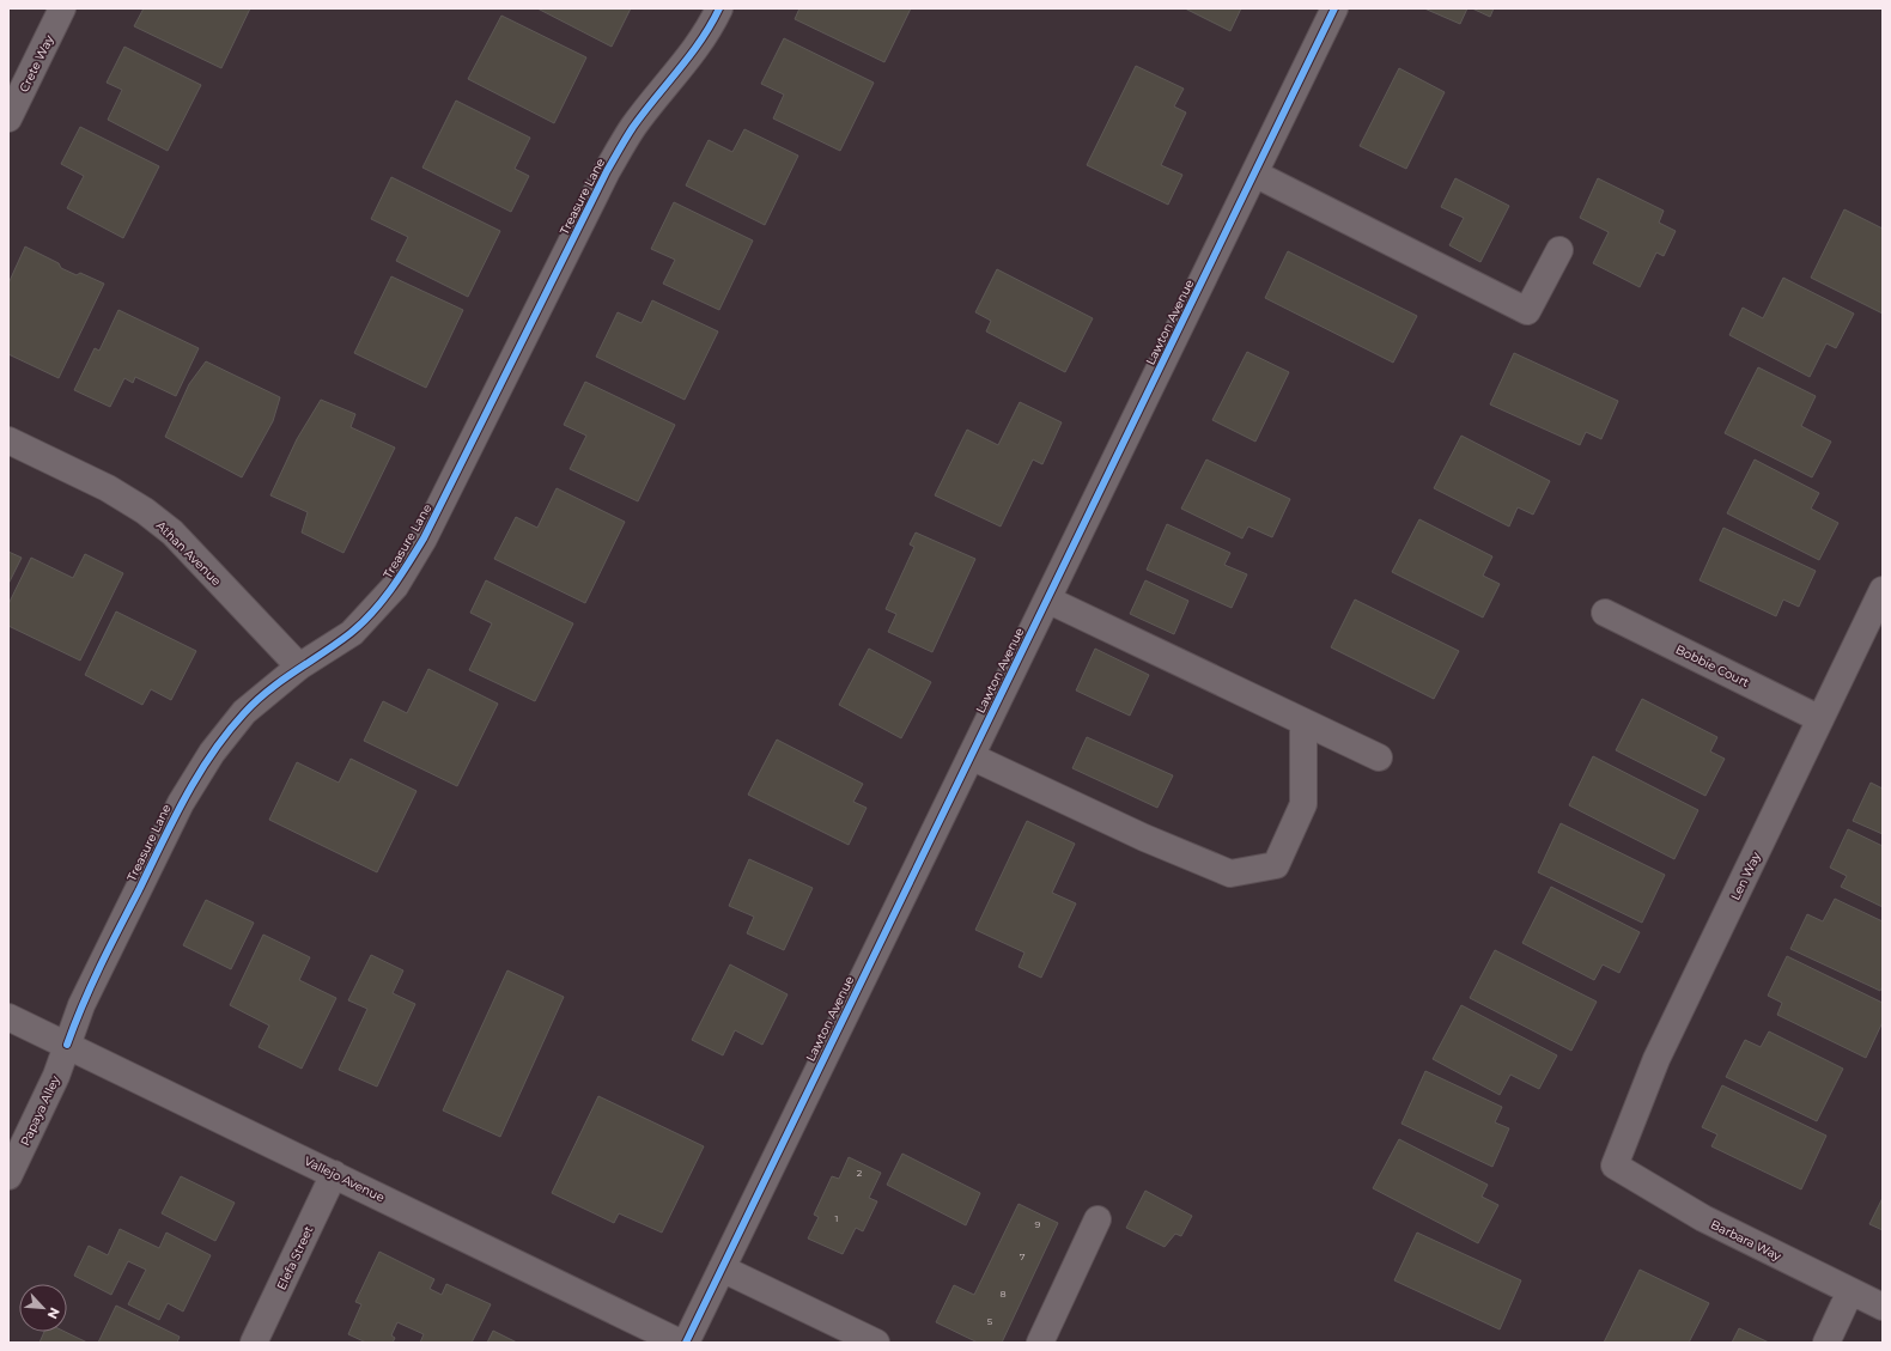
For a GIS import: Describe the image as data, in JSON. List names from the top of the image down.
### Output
{
  "streets": {
    "street": [
      "Crete Way",
      "Treasure Lane",
      "Lawton Avenue",
      "Athan Avenue",
      "Bobbie Court",
      "Len Way",
      "Papaya Alley",
      "Vallejo Avenue",
      "Barbara Way",
      "Elefa Street"
    ]
  },
  "crossings": [
    ["Treasure Lane", "Athan Avenue"],
    ["Treasure Lane", "Papaya Alley"],
    ["Treasure Lane", "Vallejo Avenue"],
    ["Bobbie Court", "Len Way"],
    ["Len Way", "Barbara Way"],
    ["Papaya Alley", "Vallejo Avenue"],
    ["Vallejo Avenue", "Elefa Street"]
  ],
  "house_numbers": [
    "2",
    "1",
    "9",
    "7",
    "8",
    "5"
  ],
  "north": "bottom right"
}
